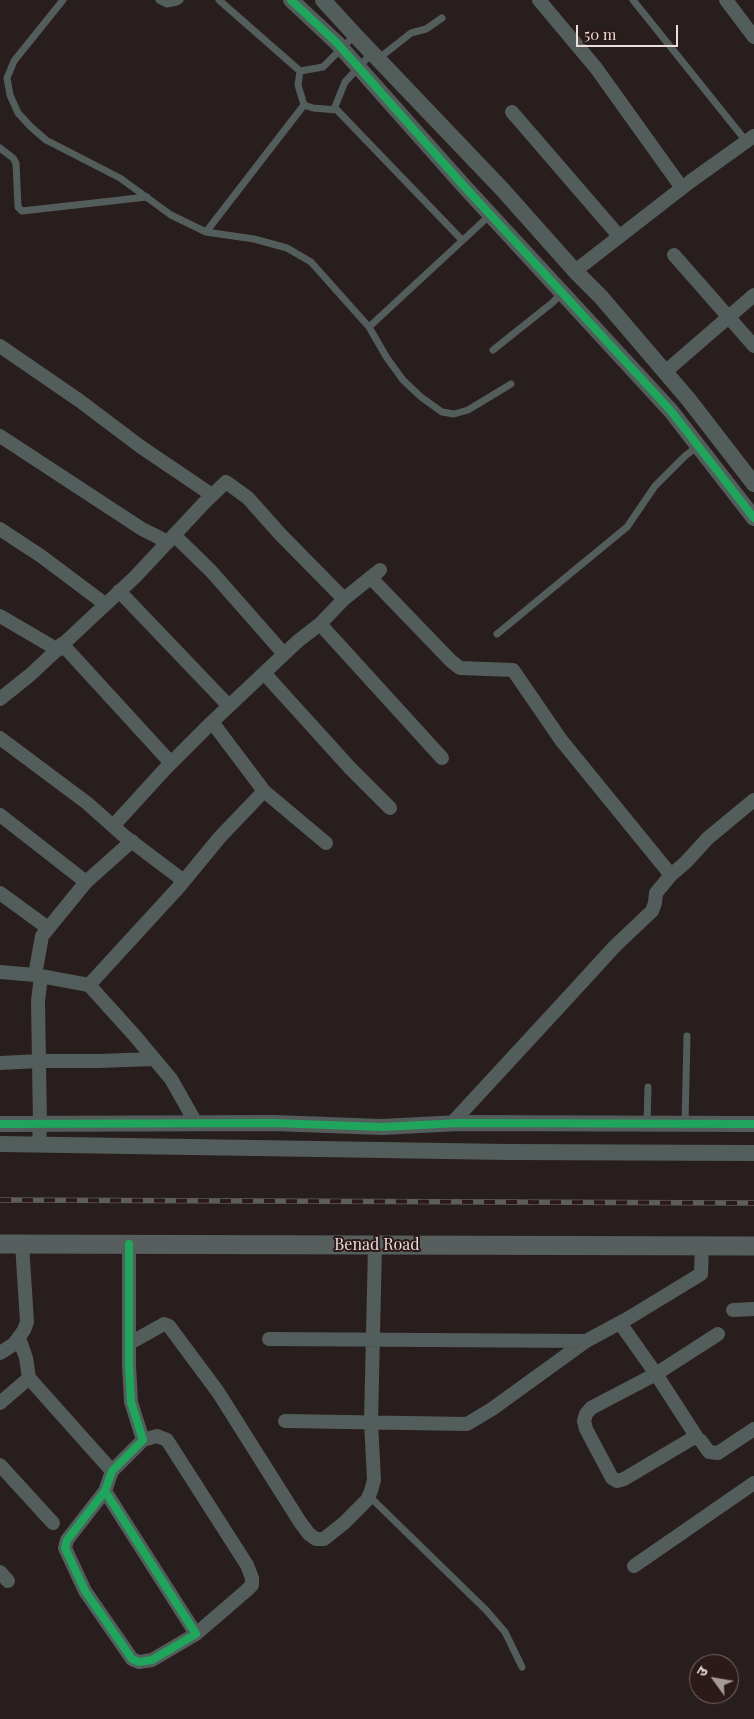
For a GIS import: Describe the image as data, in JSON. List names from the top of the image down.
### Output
{
  "streets": {
    "main road": ["Benad Road"]
  },
  "scale_bar": "50 m",
  "north": "top left"
}
